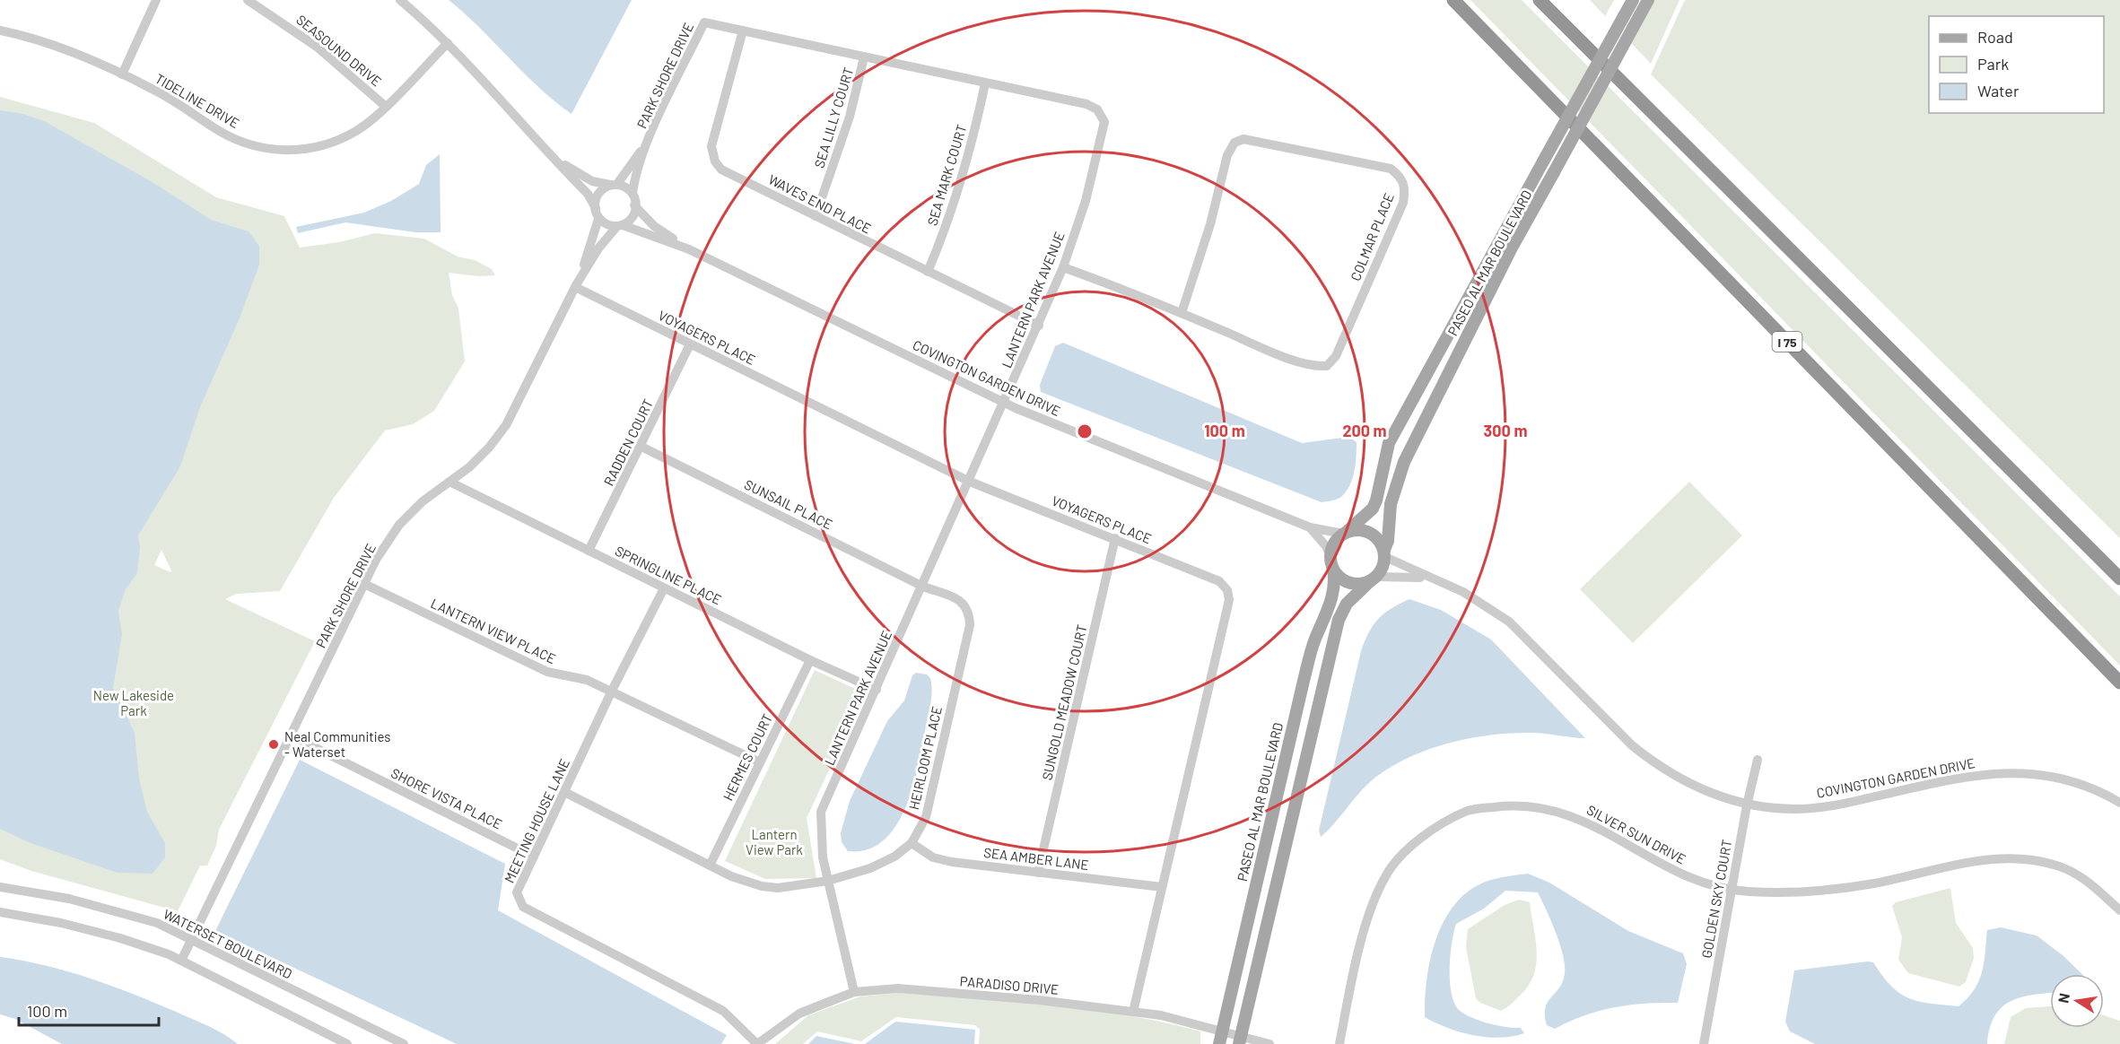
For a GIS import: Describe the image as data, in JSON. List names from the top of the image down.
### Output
{
  "streets": {
    "highway": ["I 75"],
    "main road": ["PASEO AL MAR BOULEVARD"],
    "street": [
      "SEASOUND DRIVE",
      "PARK SHORE DRIVE",
      "TIDELINE DRIVE",
      "SEA LILLY COURT",
      "SEA MARK COURT",
      "WAVES END PLACE",
      "COLMAR PLACE",
      "LANTERN PARK AVENUE",
      "VOYAGERS PLACE",
      "COVINGTON GARDEN DRIVE",
      "RADDEN COURT",
      "SUNSAIL PLACE",
      "SPRINGLINE PLACE",
      "LANTERN VIEW PLACE",
      "SUNGOLD MEADOW COURT",
      "HERMES COURT",
      "HEIRLOOM PLACE",
      "SHORE VISTA PLACE",
      "MEETING HOUSE LANE",
      "SILVER SUN DRIVE",
      "SEA AMBER LANE",
      "GOLDEN SKY COURT",
      "WATERSET BOULEVARD",
      "PARADISO DRIVE"
    ]
  },
  "crossings": [
    ["SEASOUND DRIVE", "TIDELINE DRIVE"],
    ["PARK SHORE DRIVE", "LANTERN PARK AVENUE"],
    ["PARK SHORE DRIVE", "VOYAGERS PLACE"],
    ["PARK SHORE DRIVE", "COVINGTON GARDEN DRIVE"],
    ["PARK SHORE DRIVE", "SPRINGLINE PLACE"],
    ["PARK SHORE DRIVE", "LANTERN VIEW PLACE"],
    ["PARK SHORE DRIVE", "SHORE VISTA PLACE"],
    ["PARK SHORE DRIVE", "WATERSET BOULEVARD"],
    ["SEA LILLY COURT", "WAVES END PLACE"],
    ["SEA LILLY COURT", "LANTERN PARK AVENUE"],
    ["SEA MARK COURT", "WAVES END PLACE"],
    ["SEA MARK COURT", "LANTERN PARK AVENUE"],
    ["WAVES END PLACE", "LANTERN PARK AVENUE"],
    ["COLMAR PLACE", "LANTERN PARK AVENUE"],
    ["PASEO AL MAR BOULEVARD", "COVINGTON GARDEN DRIVE"],
    ["PASEO AL MAR BOULEVARD", "PARADISO DRIVE"],
    ["LANTERN PARK AVENUE", "VOYAGERS PLACE"],
    ["LANTERN PARK AVENUE", "COVINGTON GARDEN DRIVE"],
    ["LANTERN PARK AVENUE", "SUNSAIL PLACE"],
    ["LANTERN PARK AVENUE", "SPRINGLINE PLACE"],
    ["LANTERN PARK AVENUE", "HEIRLOOM PLACE"],
    ["LANTERN PARK AVENUE", "PARADISO DRIVE"],
    ["VOYAGERS PLACE", "RADDEN COURT"],
    ["VOYAGERS PLACE", "SUNGOLD MEADOW COURT"],
    ["VOYAGERS PLACE", "SEA AMBER LANE"],
    ["VOYAGERS PLACE", "PARADISO DRIVE"],
    ["COVINGTON GARDEN DRIVE", "GOLDEN SKY COURT"],
    ["RADDEN COURT", "SUNSAIL PLACE"],
    ["RADDEN COURT", "SPRINGLINE PLACE"],
    ["SUNSAIL PLACE", "HEIRLOOM PLACE"],
    ["SPRINGLINE PLACE", "HERMES COURT"],
    ["SPRINGLINE PLACE", "MEETING HOUSE LANE"],
    ["LANTERN VIEW PLACE", "HERMES COURT"],
    ["LANTERN VIEW PLACE", "MEETING HOUSE LANE"],
    ["SUNGOLD MEADOW COURT", "SEA AMBER LANE"],
    ["HERMES COURT", "HEIRLOOM PLACE"],
    ["HEIRLOOM PLACE", "MEETING HOUSE LANE"],
    ["HEIRLOOM PLACE", "SEA AMBER LANE"],
    ["SHORE VISTA PLACE", "MEETING HOUSE LANE"],
    ["MEETING HOUSE LANE", "PARADISO DRIVE"],
    ["SILVER SUN DRIVE", "GOLDEN SKY COURT"]
  ],
  "parks": ["New Lakeside Park", "Lantern View Park"],
  "places": ["Neal Communities - Waterset"],
  "legend": ["Road", "Park", "Water"],
  "scale_bar": "100 m",
  "north": "left",
  "rings": ["100 m", "200 m", "300 m"]
}
